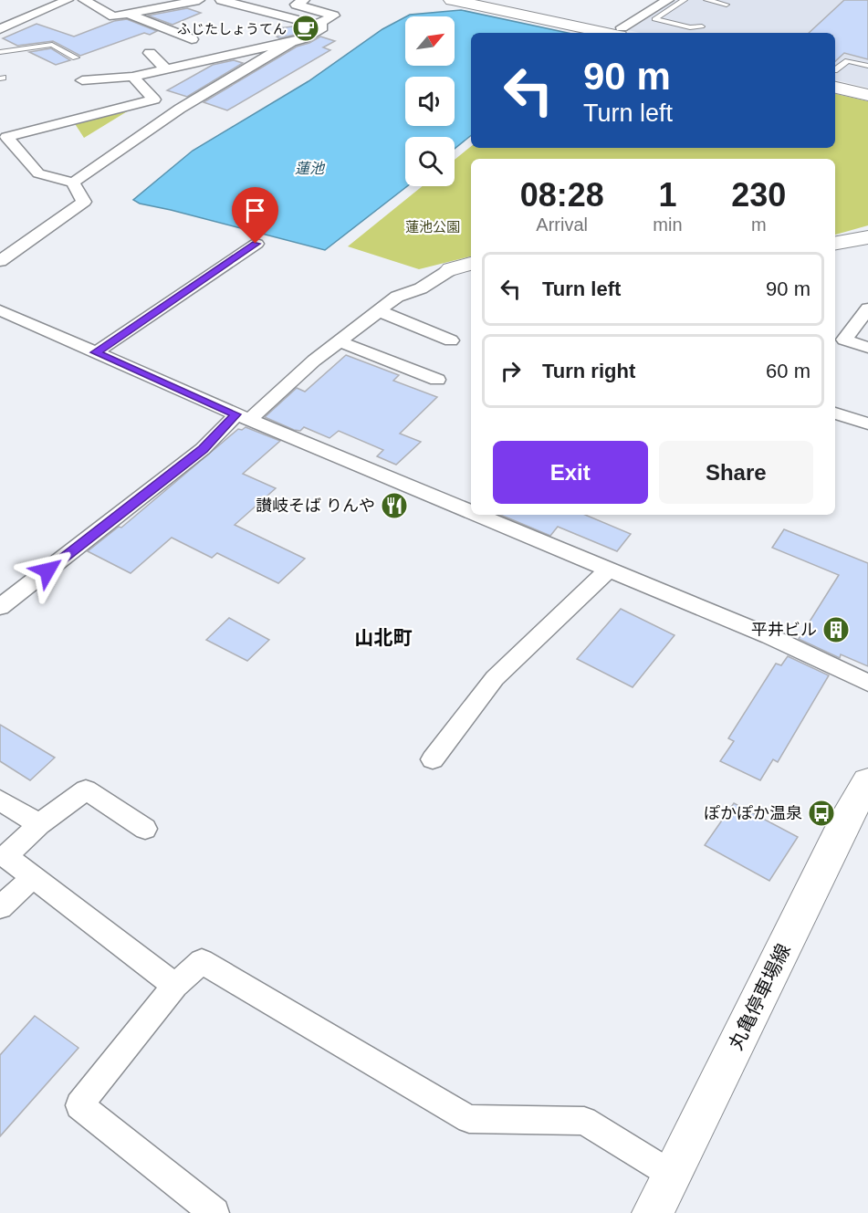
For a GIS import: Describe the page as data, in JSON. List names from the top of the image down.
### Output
{
  "streets": {
    "street": ["丸亀停車場線"]
  },
  "districts": ["山北町"],
  "water": ["蓮池"],
  "parks": ["蓮池公園"],
  "places": {
    "cafe": ["ふじたしょうてん"],
    "restaurant": ["讃岐そば りんや"],
    "building": ["平井ビル"],
    "bus stop": ["ぽかぽか温泉"]
  },
  "north": "top right",
  "page": {
    "turn": ["90 m", "Turn left"],
    "eta": [
      "08:28",
      "Arrival",
      "1",
      "min",
      "230",
      "m"
    ],
    "list": [
      {
        "name": "Turn left",
        "value": "90 m"
      },
      {
        "name": "Turn right",
        "value": "60 m"
      }
    ],
    "buttons": ["Exit", "Share"]
  }
}
